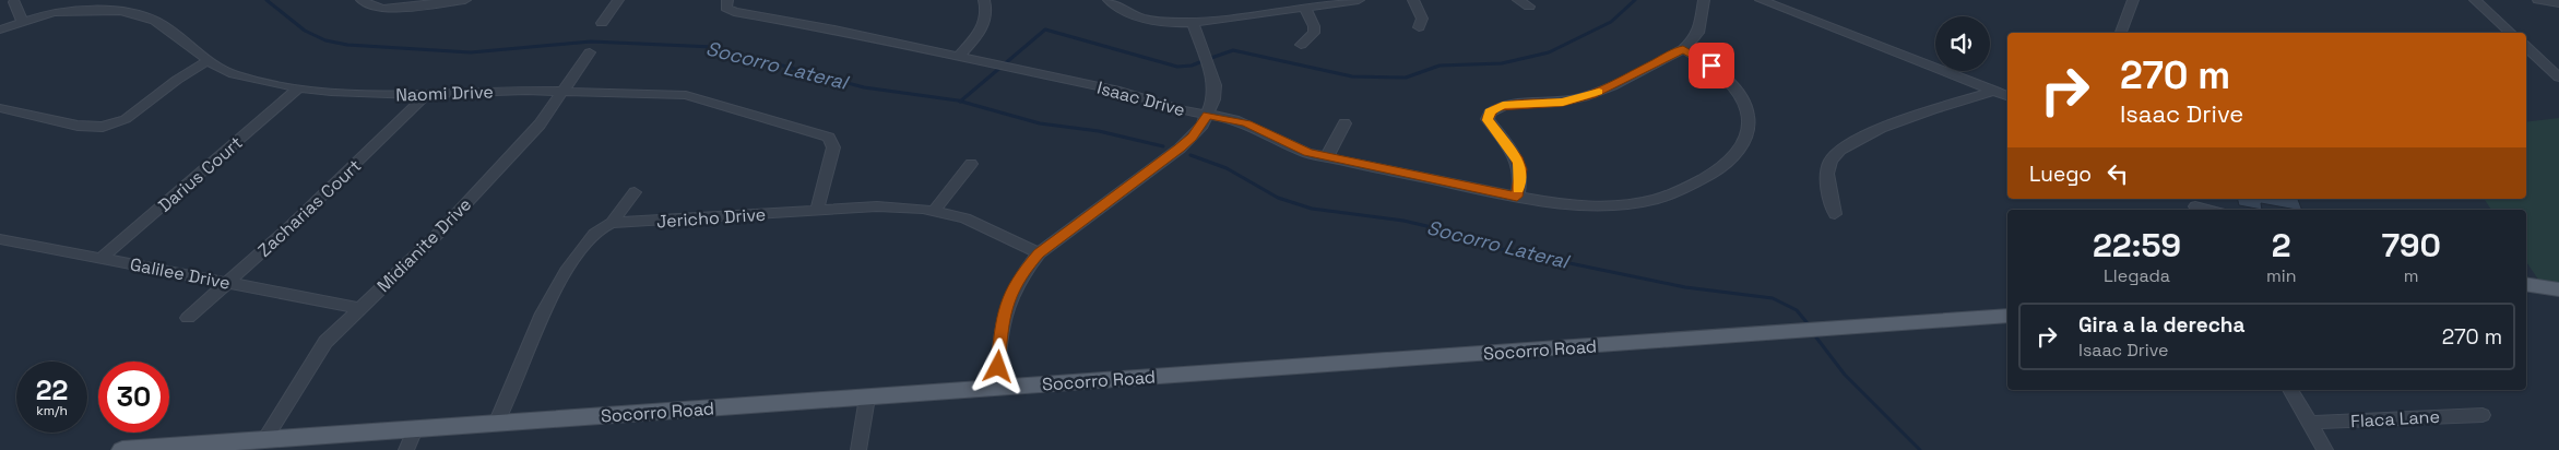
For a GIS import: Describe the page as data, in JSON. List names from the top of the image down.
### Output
{
  "streets": {
    "main road": ["Socorro Road"],
    "street": [
      "Naomi Drive",
      "Isaac Drive",
      "Darius Court",
      "Zacharias Court",
      "Jericho Drive",
      "Midianite Drive",
      "Galilee Drive",
      "Flaca Lane"
    ]
  },
  "crossings": [
    ["Naomi Drive", "Darius Court"],
    ["Naomi Drive", "Zacharias Court"],
    ["Naomi Drive", "Jericho Drive"],
    ["Naomi Drive", "Midianite Drive"],
    ["Darius Court", "Galilee Drive"],
    ["Zacharias Court", "Galilee Drive"],
    ["Midianite Drive", "Galilee Drive"],
    ["Midianite Drive", "Socorro Road"]
  ],
  "water": ["Socorro Lateral"],
  "page": {
    "turn": ["270 m", "Isaac Drive"],
    "then": "Luego",
    "eta": [
      "22:59",
      "Llegada",
      "2",
      "min",
      "790",
      "m"
    ],
    "list": [
      {
        "name": "Gira a la derecha",
        "note": "Isaac Drive",
        "value": "270 m"
      }
    ],
    "speed": "22 km/h",
    "limit": "30"
  }
}
